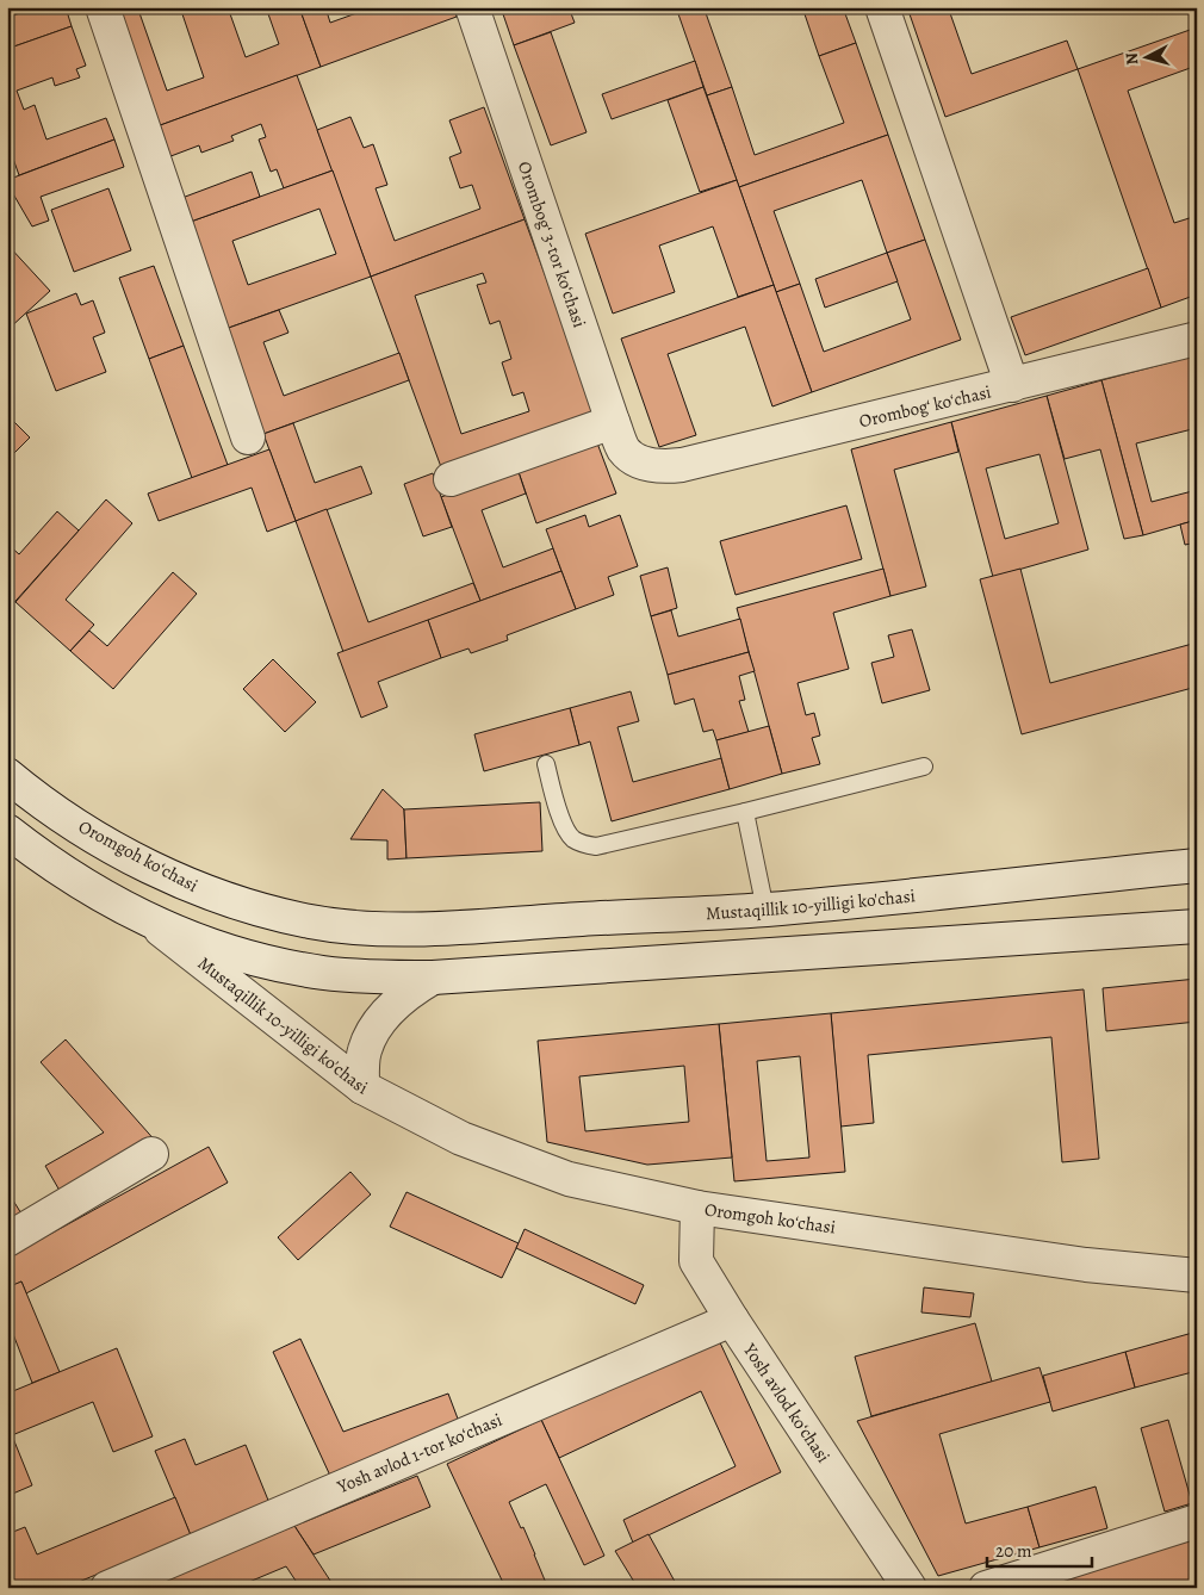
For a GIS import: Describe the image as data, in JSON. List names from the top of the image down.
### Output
{
  "streets": {
    "street": [
      "Orombogʻ 3-tor koʻchasi",
      "Orombogʻ koʻchasi",
      "Oromgoh koʻchasi",
      "Mustaqillik 10-yilligi ko'chasi",
      "Yosh avlod koʻchasi",
      "Yosh avlod 1-tor koʻchasi"
    ]
  },
  "crossings": [
    ["Orombogʻ 3-tor koʻchasi", "Orombogʻ koʻchasi"],
    ["Oromgoh koʻchasi", "Mustaqillik 10-yilligi ko'chasi"],
    ["Oromgoh koʻchasi", "Yosh avlod koʻchasi"],
    ["Yosh avlod koʻchasi", "Yosh avlod 1-tor koʻchasi"]
  ],
  "scale_bar": "20 m",
  "north": "left"
}
